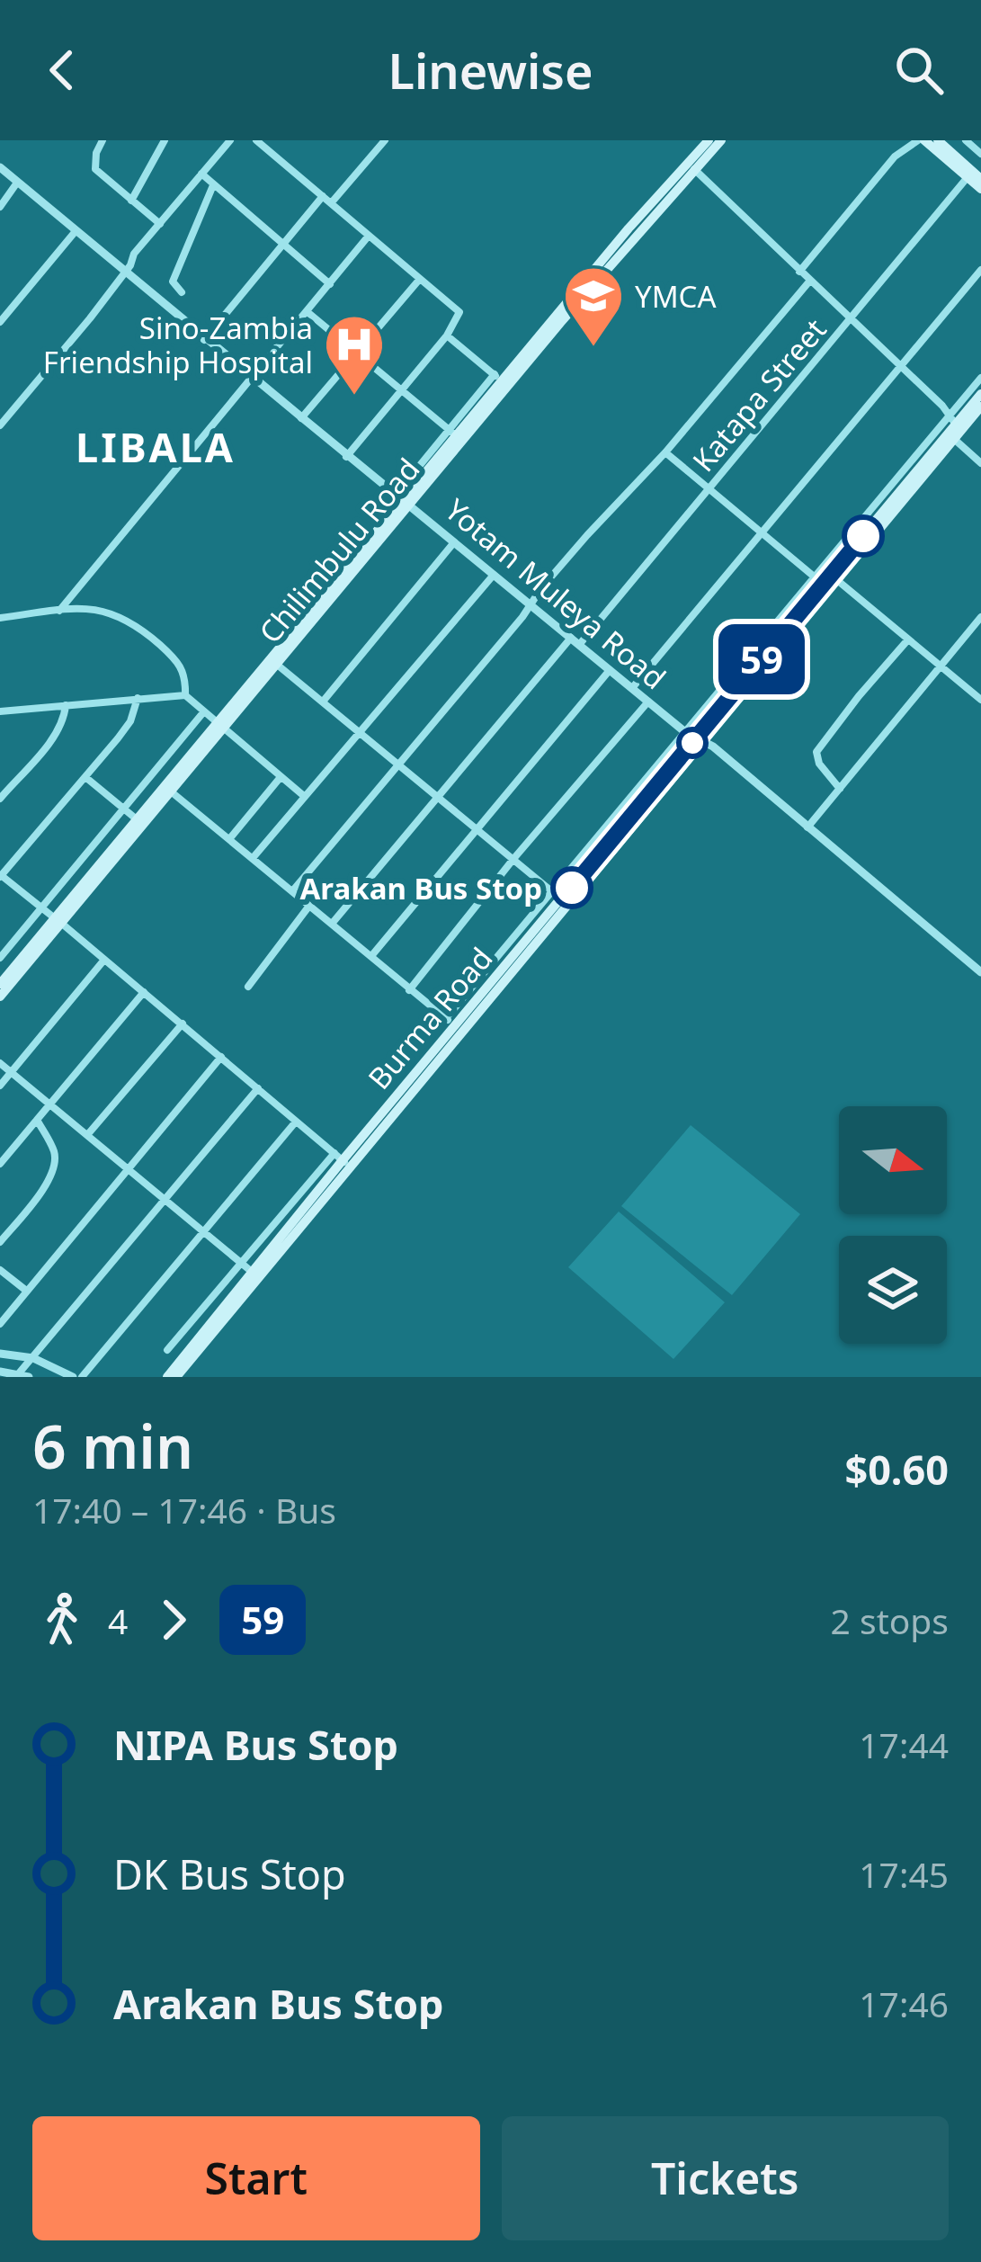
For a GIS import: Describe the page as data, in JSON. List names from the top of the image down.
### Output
{
  "streets": {
    "main road": ["Chilimbulu Road", "Burma Road"],
    "street": ["Katapa Street", "Yotam Muleya Road"]
  },
  "crossings": [
    ["Katapa Street", "Yotam Muleya Road"],
    ["Chilimbulu Road", "Yotam Muleya Road"],
    ["Yotam Muleya Road", "Burma Road"]
  ],
  "districts": ["LIBALA"],
  "places": {
    "school or university": ["YMCA"],
    "hospital": ["Sino-Zambia Friendship Hospital"],
    "other": ["Arakan Bus Stop"]
  },
  "lines": ["bus line 59"],
  "north": "right",
  "page": {
    "header": "Linewise",
    "on_map": "59",
    "heading": ["6 min", "17:40 – 17:46 · Bus", "$0.60"],
    "legs": ["4", "59", "2 stops"],
    "list": [
      {
        "name": "NIPA Bus Stop",
        "value": "17:44"
      },
      {
        "name": "DK Bus Stop",
        "value": "17:45"
      },
      {
        "name": "Arakan Bus Stop",
        "value": "17:46"
      }
    ],
    "buttons": ["Start", "Tickets"]
  }
}
